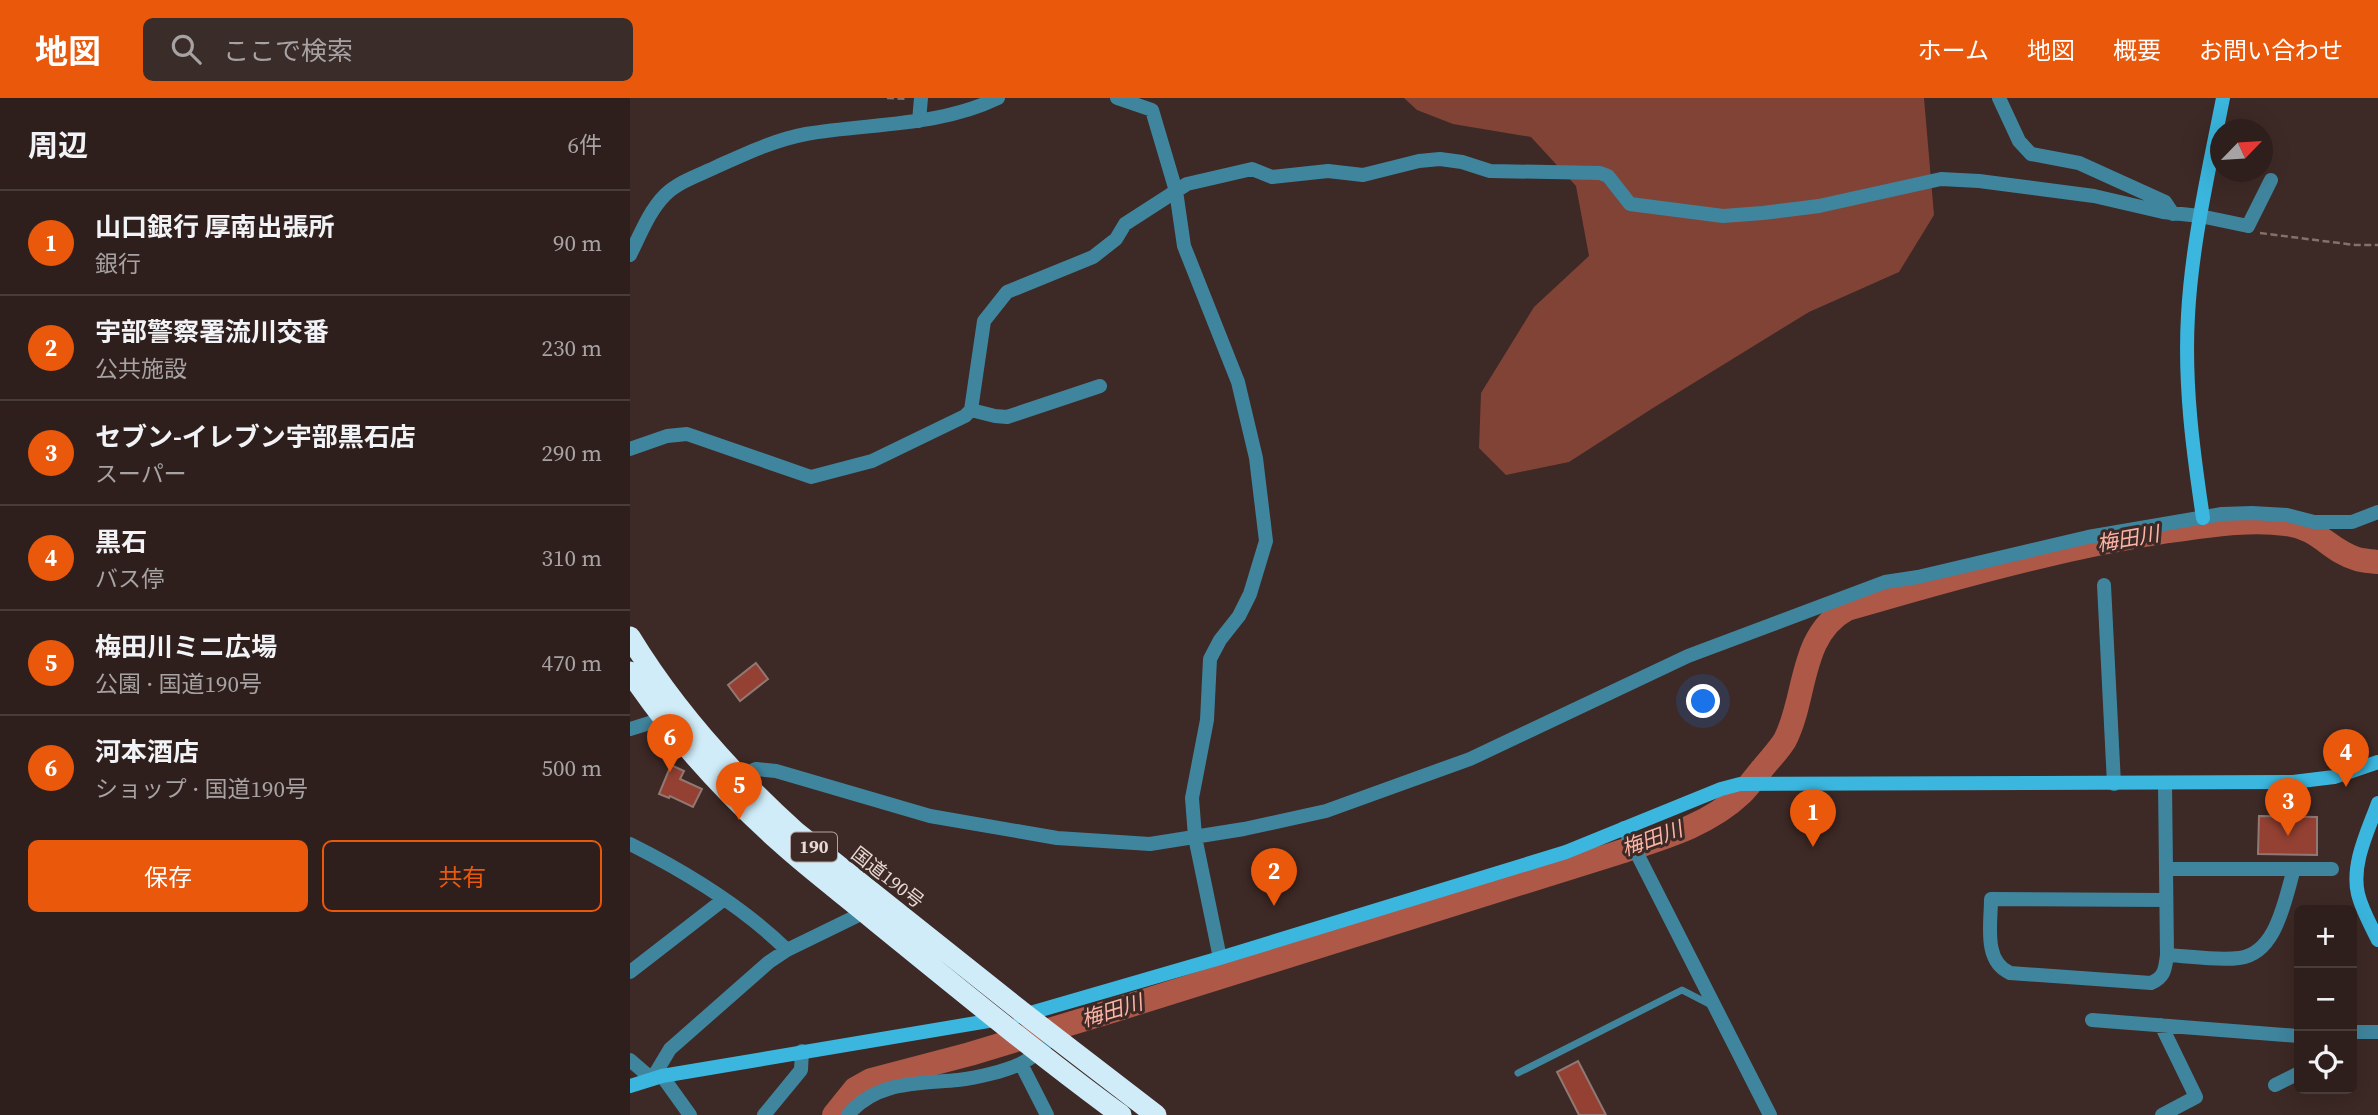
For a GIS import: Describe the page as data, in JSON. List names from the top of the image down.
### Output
{
  "streets": {
    "highway": ["190", "国道190号"]
  },
  "water": ["梅田川"],
  "north": "top right",
  "page": {
    "header": "地図",
    "search": "ここで検索",
    "nav": [
      "ホーム",
      "地図",
      "概要",
      "お問い合わせ"
    ],
    "heading": ["周辺", "6件"],
    "list": [
      {
        "mark": "1",
        "name": "山口銀行 厚南出張所",
        "note": "銀行",
        "value": "90 m"
      },
      {
        "mark": "2",
        "name": "宇部警察署流川交番",
        "note": "公共施設",
        "value": "230 m"
      },
      {
        "mark": "3",
        "name": "セブン-イレブン宇部黒石店",
        "note": "スーパー",
        "value": "290 m"
      },
      {
        "mark": "4",
        "name": "黒石",
        "note": "バス停",
        "value": "310 m"
      },
      {
        "mark": "5",
        "name": "梅田川ミニ広場",
        "note": "公園 · 国道190号",
        "value": "470 m"
      },
      {
        "mark": "6",
        "name": "河本酒店",
        "note": "ショップ · 国道190号",
        "value": "500 m"
      }
    ],
    "pins": [
      "6",
      "4",
      "5",
      "3",
      "1",
      "2"
    ],
    "buttons": ["保存", "共有"],
    "map_buttons": ["+", "−"]
  }
}
